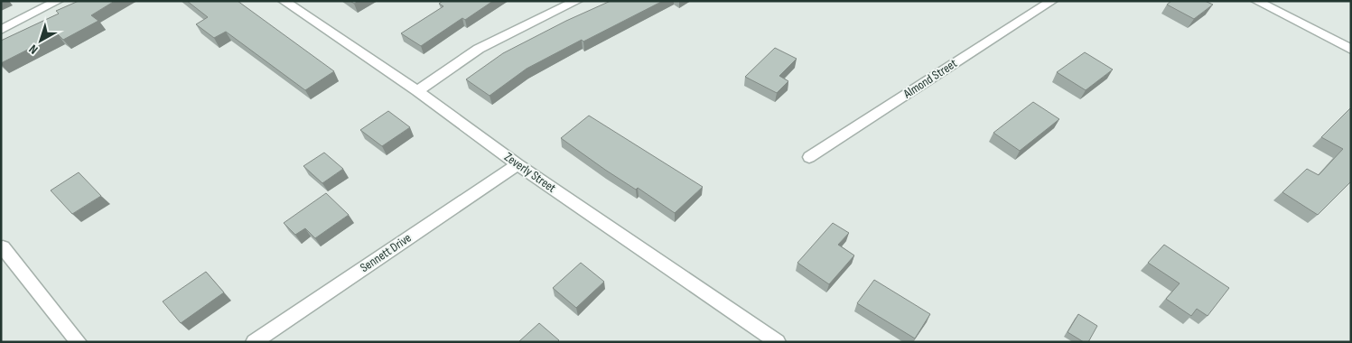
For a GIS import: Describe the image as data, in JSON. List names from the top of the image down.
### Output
{
  "streets": {
    "street": ["Almond Street", "Zeverly Street", "Sennett Drive"]
  },
  "crossings": [
    ["Zeverly Street", "Sennett Drive"]
  ],
  "north": "bottom left"
}
